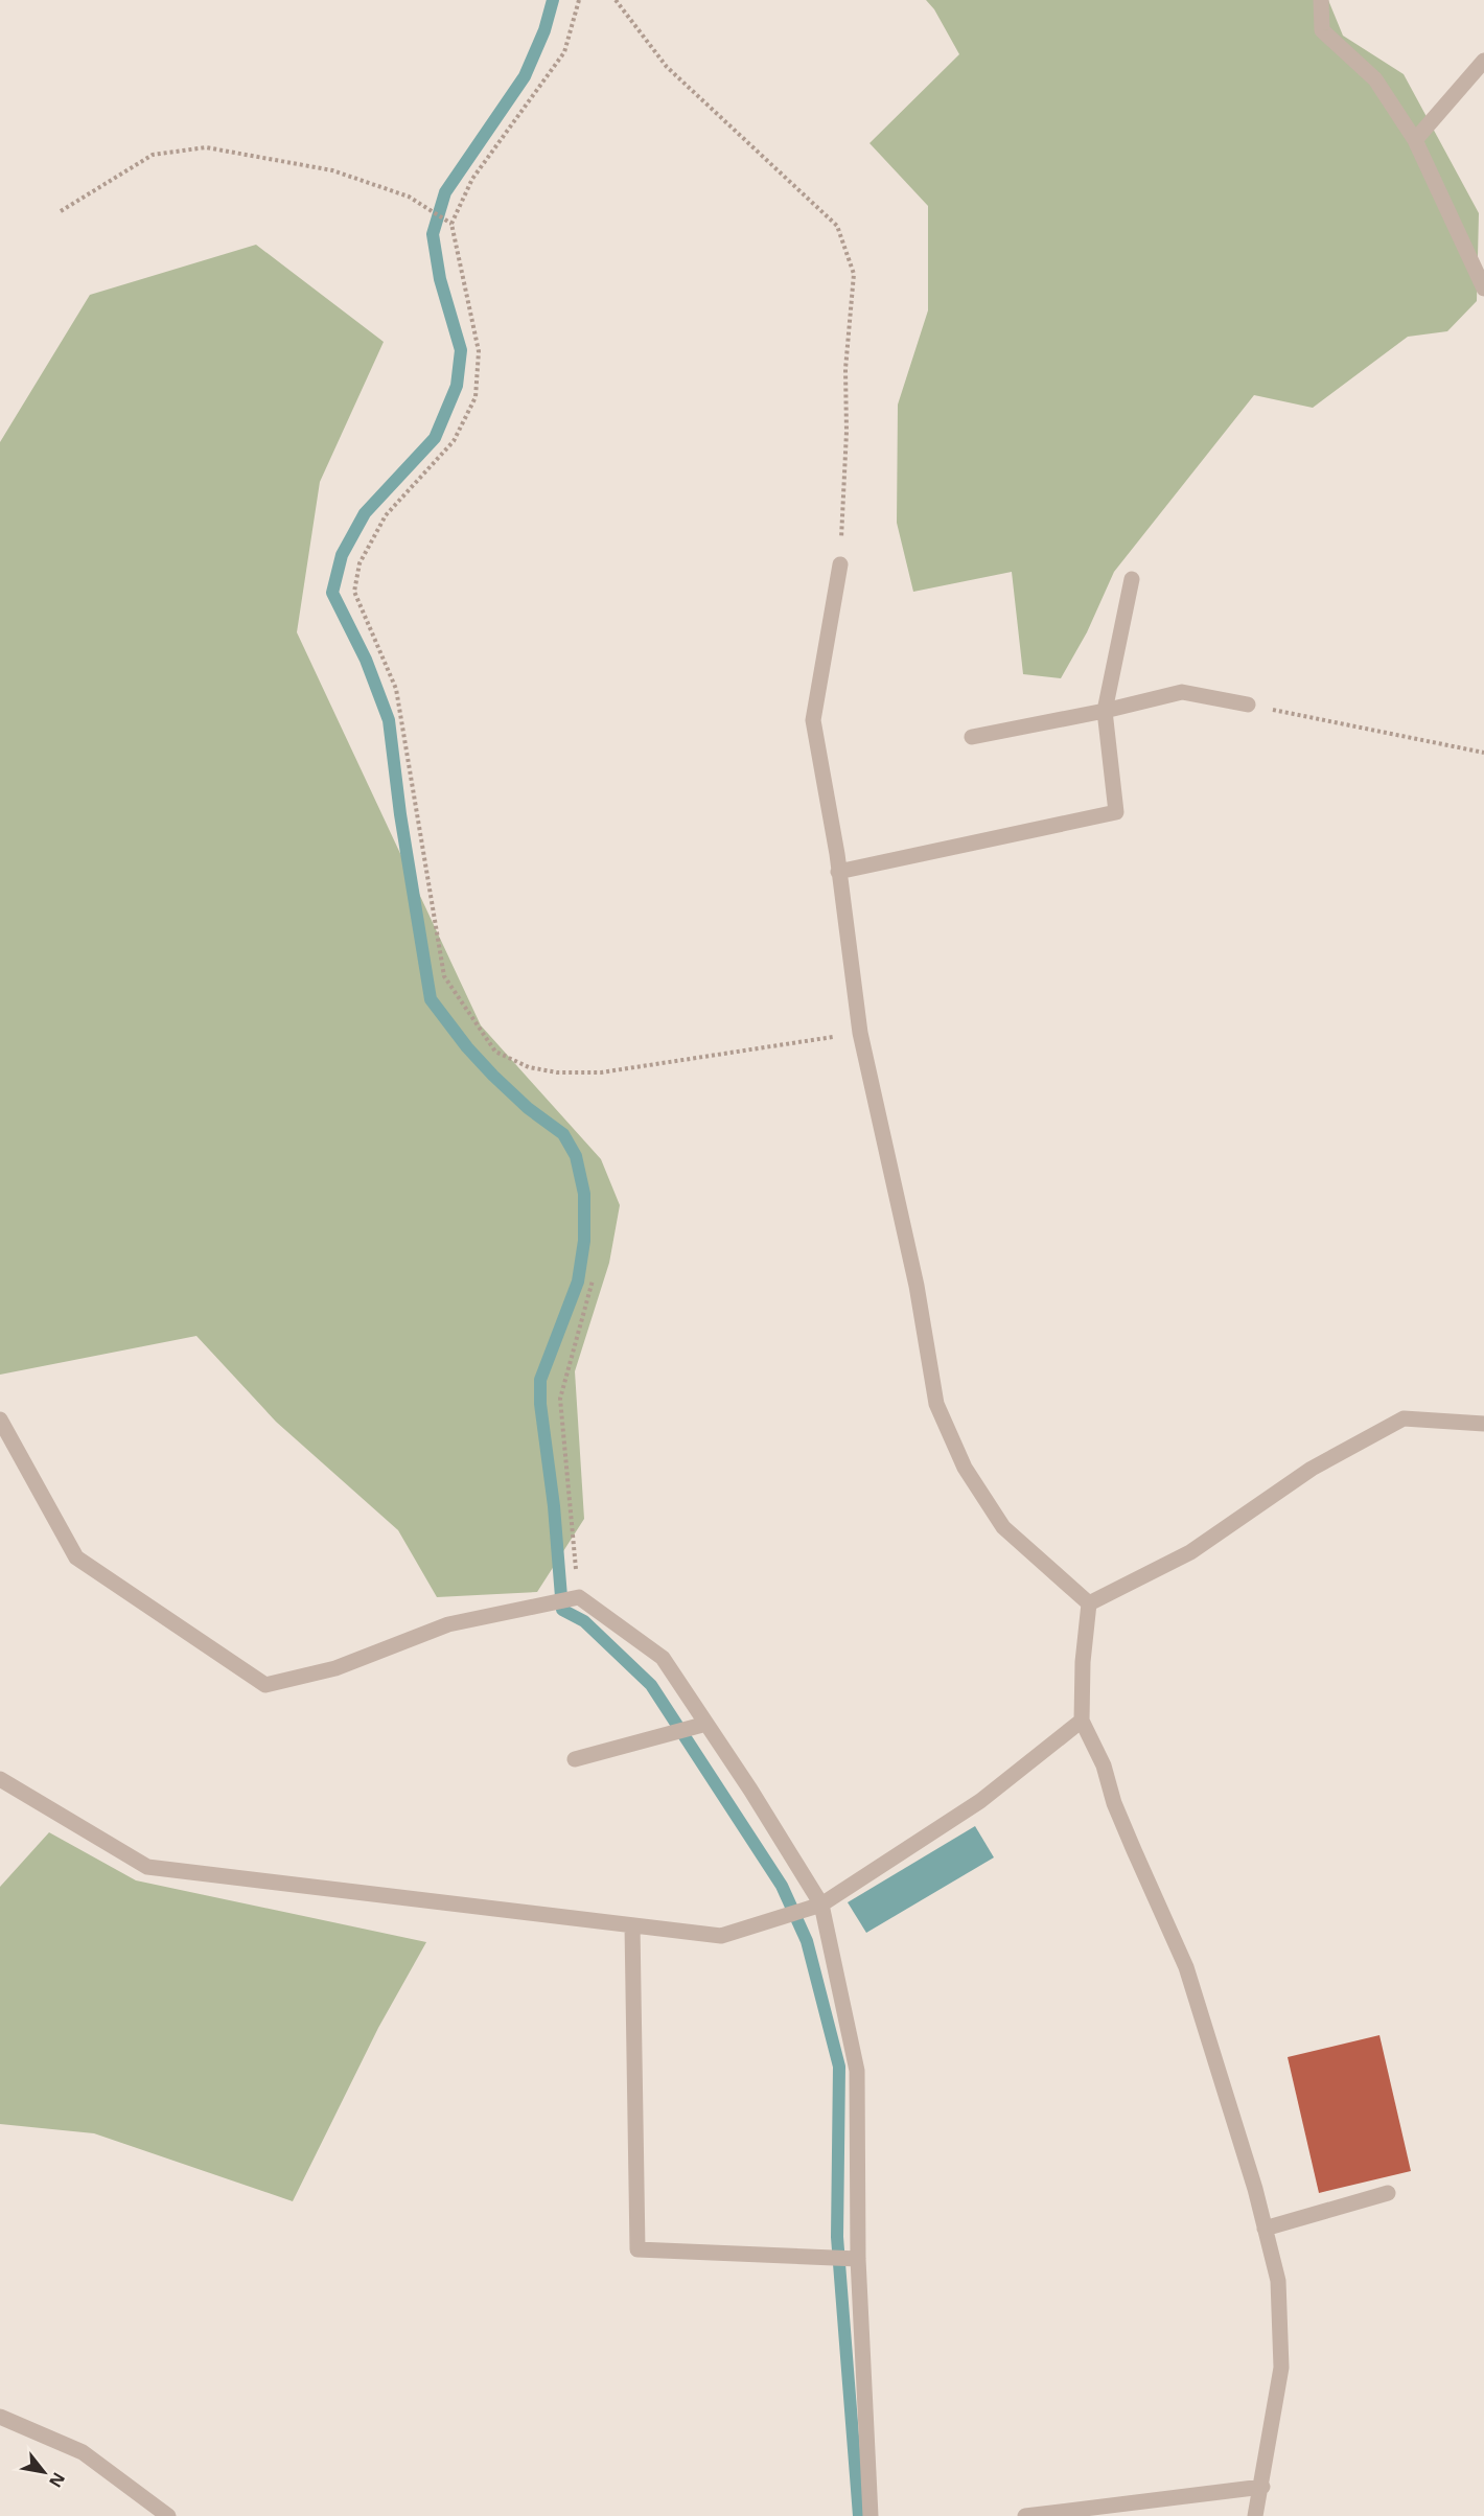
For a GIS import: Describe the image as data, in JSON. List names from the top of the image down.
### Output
{
  "north": "bottom right"
}
